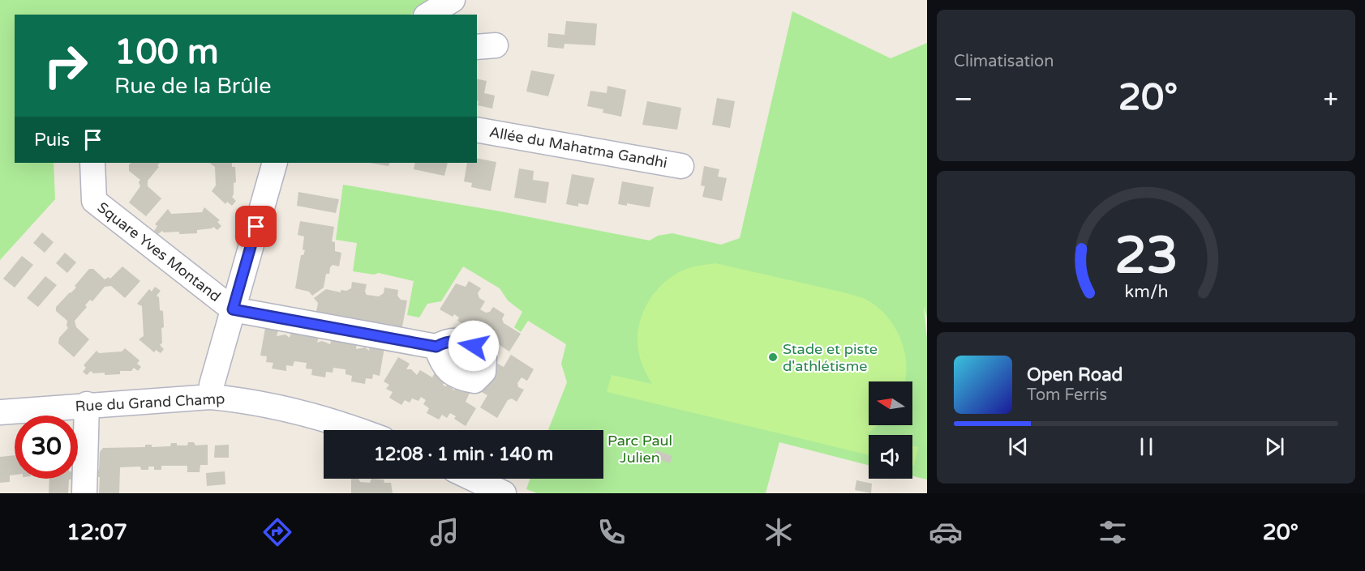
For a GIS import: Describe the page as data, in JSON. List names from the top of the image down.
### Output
{
  "streets": {
    "street": ["Allée du Mahatma Gandhi", "Square Yves Montand", "Rue du Grand Champ"]
  },
  "parks": ["Parc Paul Julien"],
  "places": ["Stade et piste d'athlétisme"],
  "north": "left",
  "page": {
    "tile": "Climatisation",
    "turn": ["100 m", "Rue de la Brûle"],
    "heat": ["−", "20°", "+"],
    "then": "Puis",
    "song": ["Open Road", "Tom Ferris"],
    "limit": "30",
    "trip": "12:08 · 1 min · 140 m",
    "tabs": ["12:07", "20°"],
    "gauge": ["23", "km/h"]
  }
}
